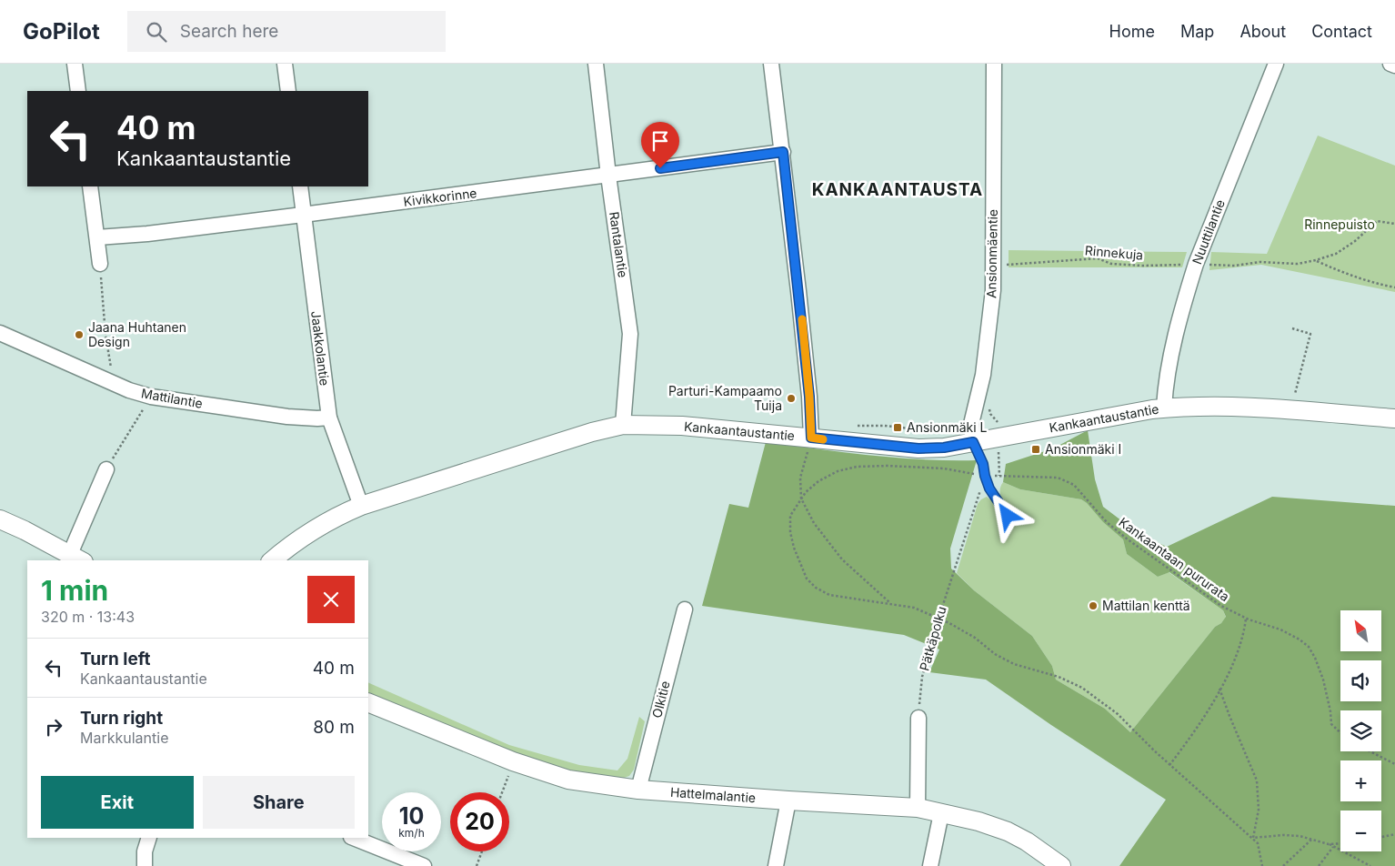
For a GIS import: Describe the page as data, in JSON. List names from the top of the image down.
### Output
{
  "streets": {
    "street": [
      "Kivikkorinne",
      "Nuuttilantie",
      "Rantalantie",
      "Ansionmäentie",
      "Jaakkolantie",
      "Mattilantie",
      "Kankaantaustantie",
      "Olkitie",
      "Hattelmalantie"
    ],
    "path": ["Rinnekuja", "Kankaantaan pururata", "Pätkäpolku"]
  },
  "crossings": [
    ["Kivikkorinne", "Rantalantie"],
    ["Kivikkorinne", "Jaakkolantie"],
    ["Nuuttilantie", "Rinnekuja"],
    ["Nuuttilantie", "Kankaantaustantie"],
    ["Rantalantie", "Kankaantaustantie"],
    ["Ansionmäentie", "Kankaantaustantie"],
    ["Jaakkolantie", "Mattilantie"],
    ["Jaakkolantie", "Kankaantaustantie"],
    ["Kankaantaan pururata", "Pätkäpolku"],
    ["Olkitie", "Hattelmalantie"]
  ],
  "districts": ["KANKAANTAUSTA"],
  "parks": ["Rinnepuisto"],
  "places": {
    "other": ["Jaana Huhtanen Design", "Parturi-Kampaamo Tuija", "Mattilan kenttä"],
    "transit": ["Ansionmäki L", "Ansionmäki I"]
  },
  "north": "top left",
  "page": {
    "header": "GoPilot",
    "search": "Search here",
    "nav": [
      "Home",
      "Map",
      "About",
      "Contact"
    ],
    "turn": ["40 m", "Kankaantaustantie"],
    "heading": ["1 min", "320 m · 13:43"],
    "map_buttons": ["+", "−"],
    "list": [
      {
        "name": "Turn left",
        "note": "Kankaantaustantie",
        "value": "40 m"
      },
      {
        "name": "Turn right",
        "note": "Markkulantie",
        "value": "80 m"
      }
    ],
    "buttons": ["Exit", "Share"],
    "speed": "10 km/h",
    "limit": "20"
  }
}
